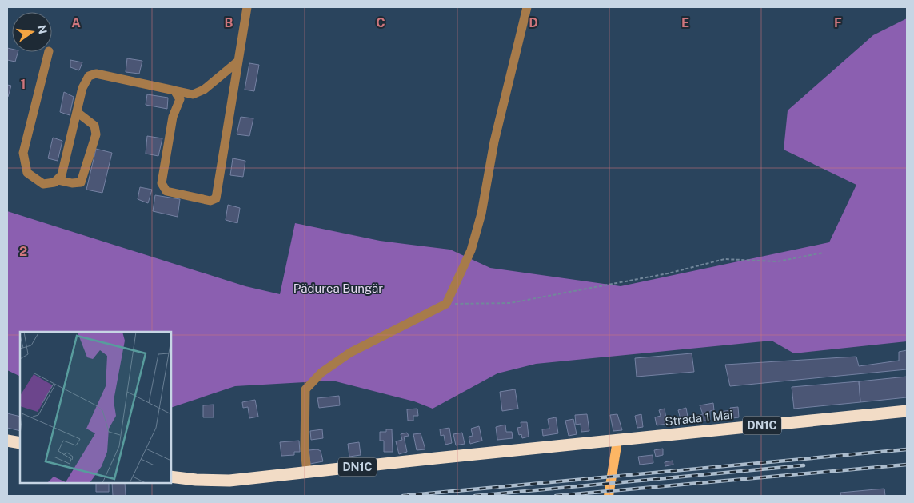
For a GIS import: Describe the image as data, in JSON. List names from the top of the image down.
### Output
{
  "streets": {
    "highway": ["Strada 1 Mai", "DN1C"]
  },
  "crossings": [
    ["Strada 1 Mai", "DN1C"]
  ],
  "parks": ["Pădurea Bungăr"],
  "north": "right",
  "grid": {
    "columns": [
      "A",
      "B",
      "C",
      "D",
      "E",
      "F"
    ],
    "rows": ["1", "2"]
  }
}
